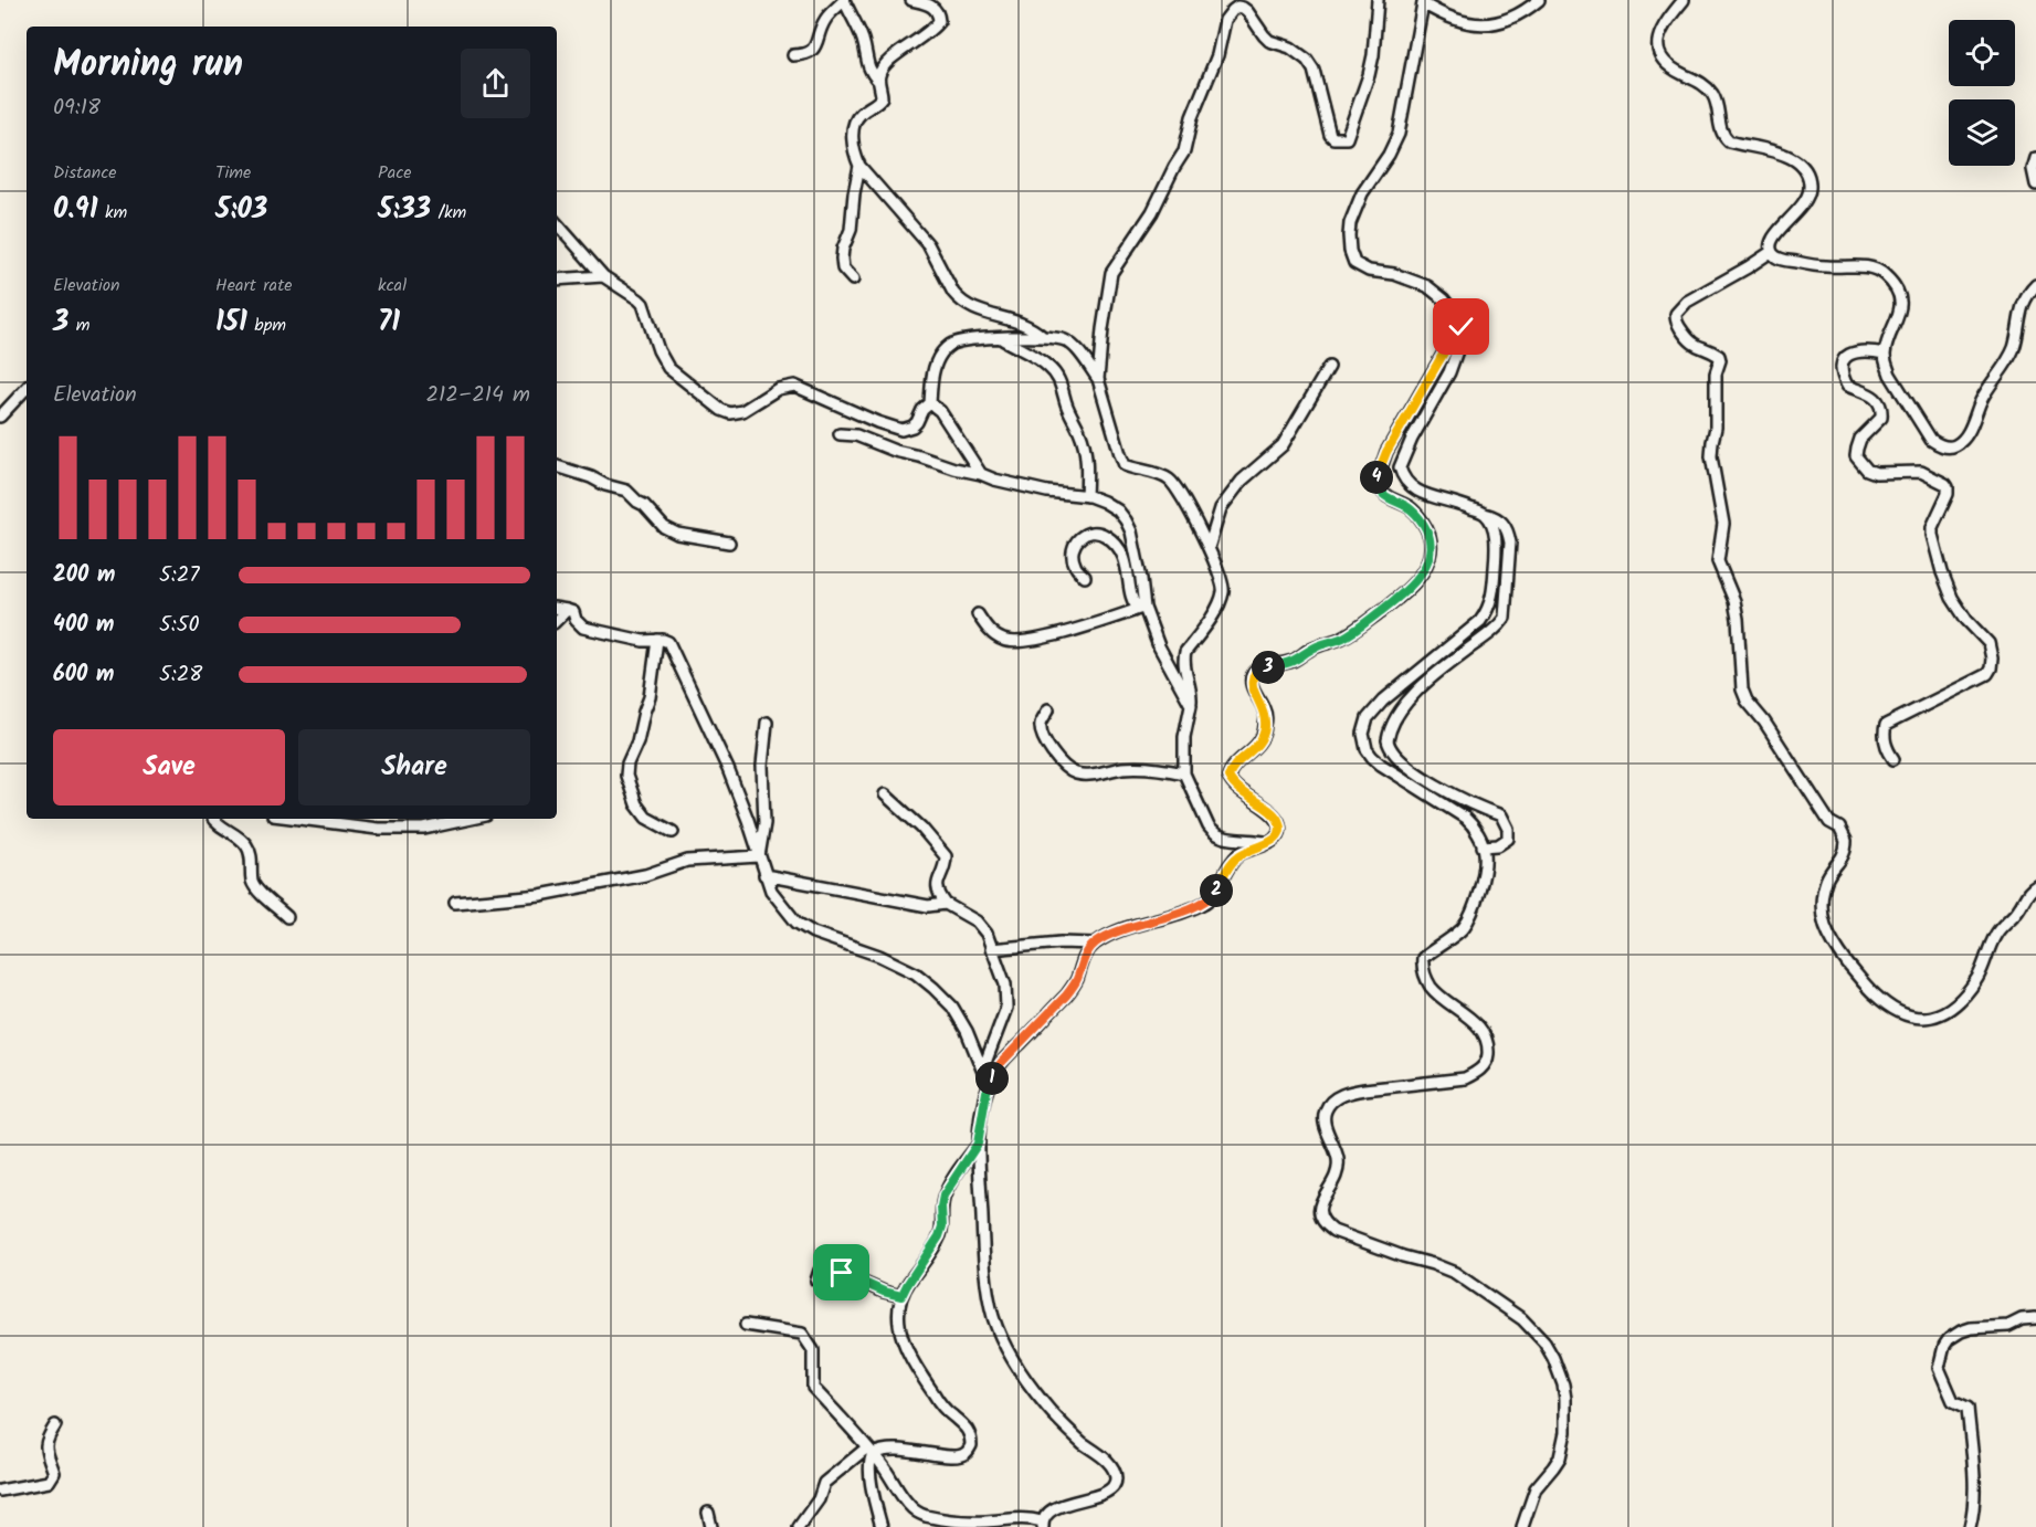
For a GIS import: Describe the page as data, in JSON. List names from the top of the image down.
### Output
{
  "page": {
    "heading": ["Morning run", "09:18"],
    "stats": [
      ["Distance", "0.91 km"],
      ["Time", "5:03"],
      ["Pace", "5:33 /km"],
      ["Elevation", "3 m"],
      ["Heart rate", "151 bpm"],
      ["kcal", "71"]
    ],
    "chart": ["Elevation", "212–214 m"],
    "pins": [
      "4",
      "3",
      "2",
      "1"
    ],
    "list": [
      {
        "name": "200 m",
        "note": "5:27"
      },
      {
        "name": "400 m",
        "note": "5:50"
      },
      {
        "name": "600 m",
        "note": "5:28"
      }
    ],
    "buttons": ["Save", "Share"]
  }
}
